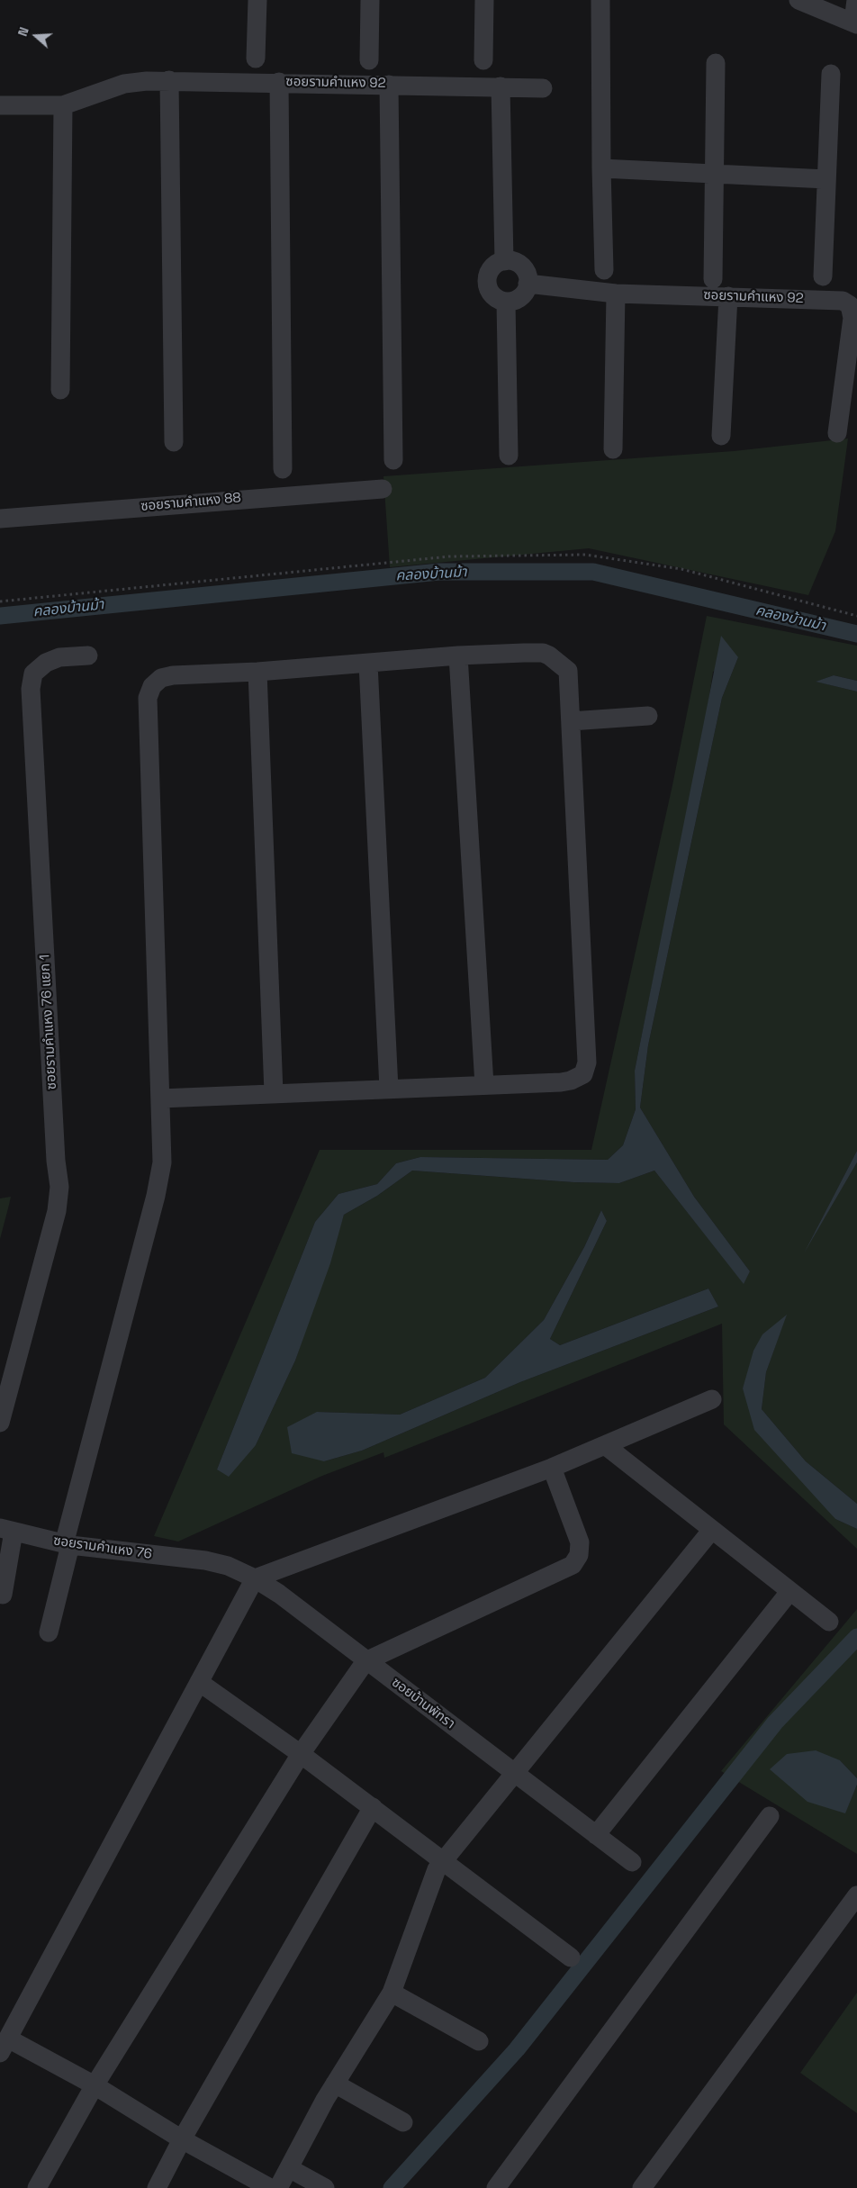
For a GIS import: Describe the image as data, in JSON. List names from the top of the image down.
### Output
{
  "streets": {
    "street": [
      "ซอยรามคําแหง 92",
      "ซอยรามคำแหง 88",
      "ซอยรามคำแหง 76 แยก 1",
      "ซอยรามคำแหง 76",
      "ซอยบ้านพัทรา"
    ]
  },
  "crossings": [
    ["ซอยรามคำแหง 76", "ซอยบ้านพัทรา"]
  ],
  "water": ["คลองบ้านม้า"],
  "north": "left"
}
